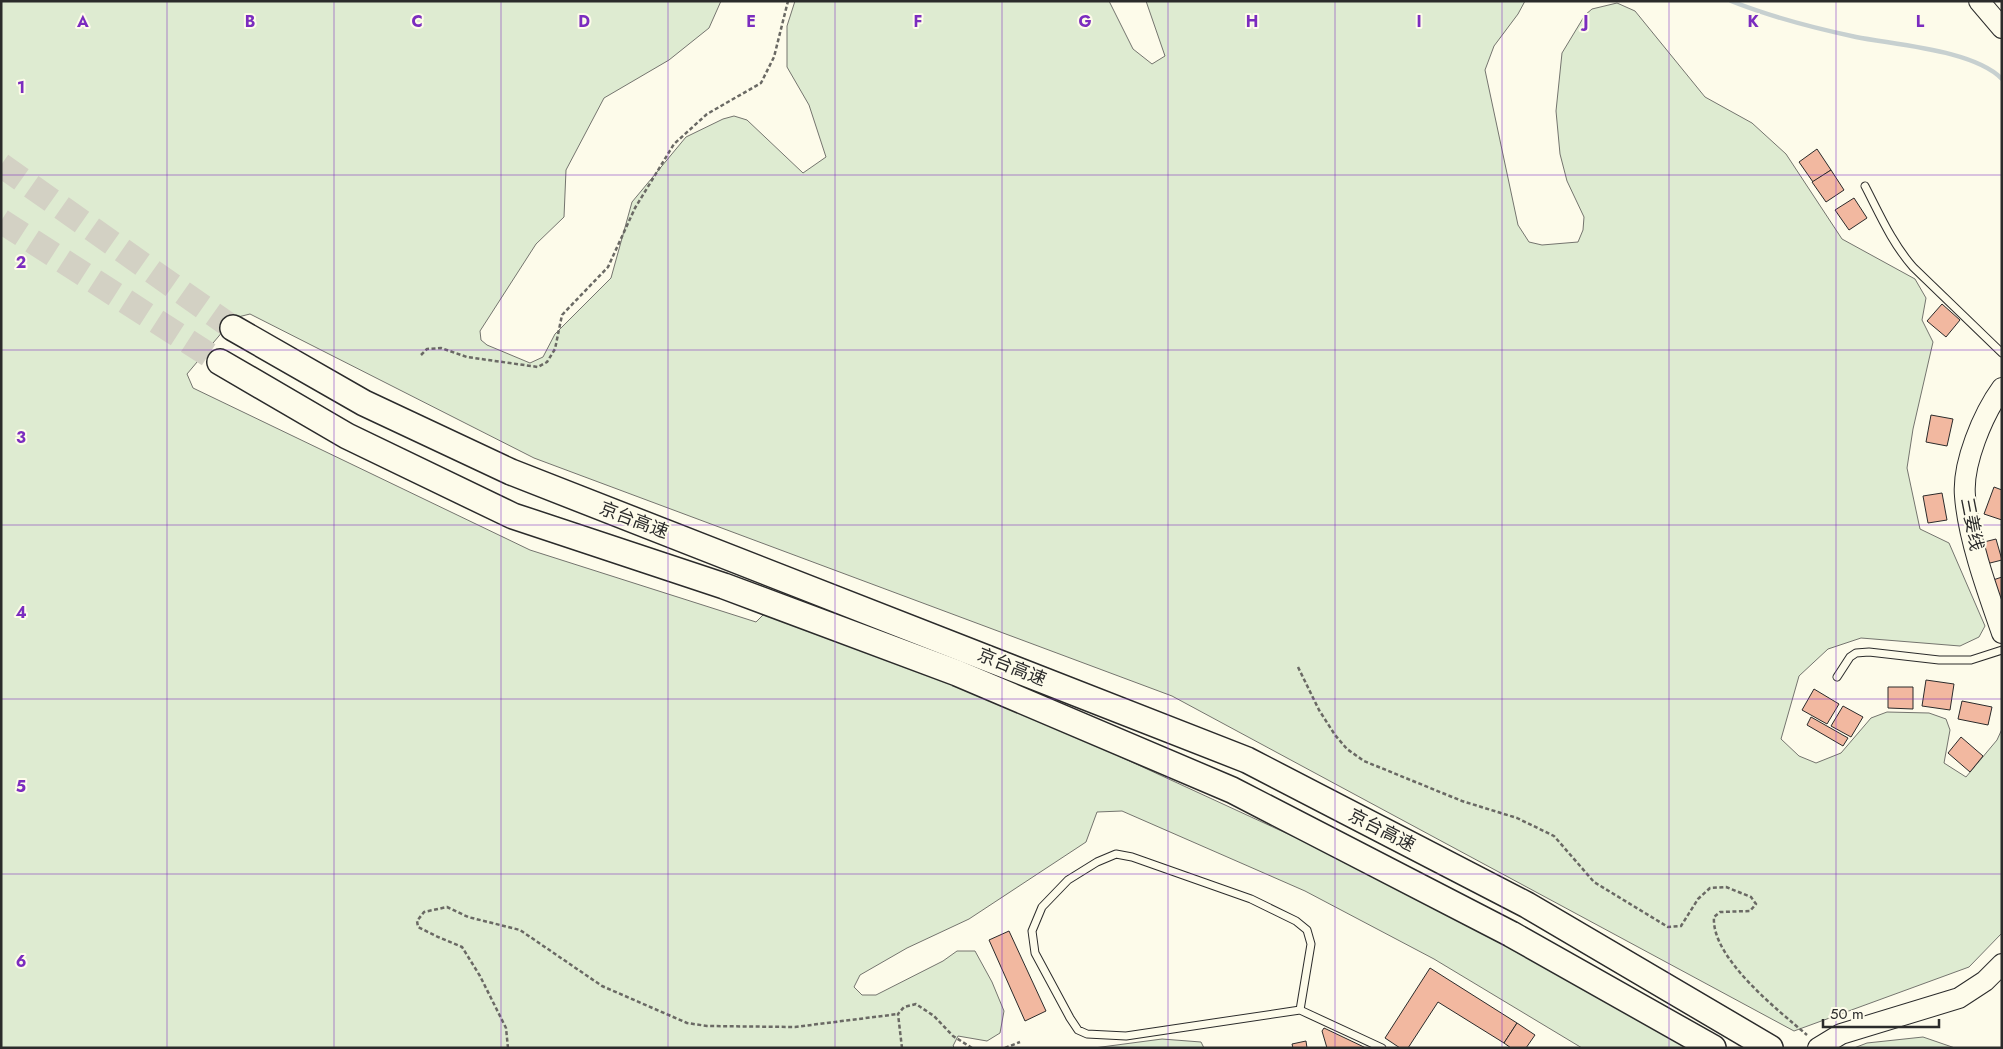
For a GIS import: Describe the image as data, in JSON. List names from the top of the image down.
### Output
{
  "streets": {
    "highway": ["京台高速"],
    "main road": ["三姜线"]
  },
  "scale_bar": "50 m",
  "grid": {
    "columns": [
      "A",
      "B",
      "C",
      "D",
      "E",
      "F",
      "G",
      "H",
      "I",
      "J",
      "K",
      "L"
    ],
    "rows": [
      "1",
      "2",
      "3",
      "4",
      "5",
      "6"
    ]
  }
}
